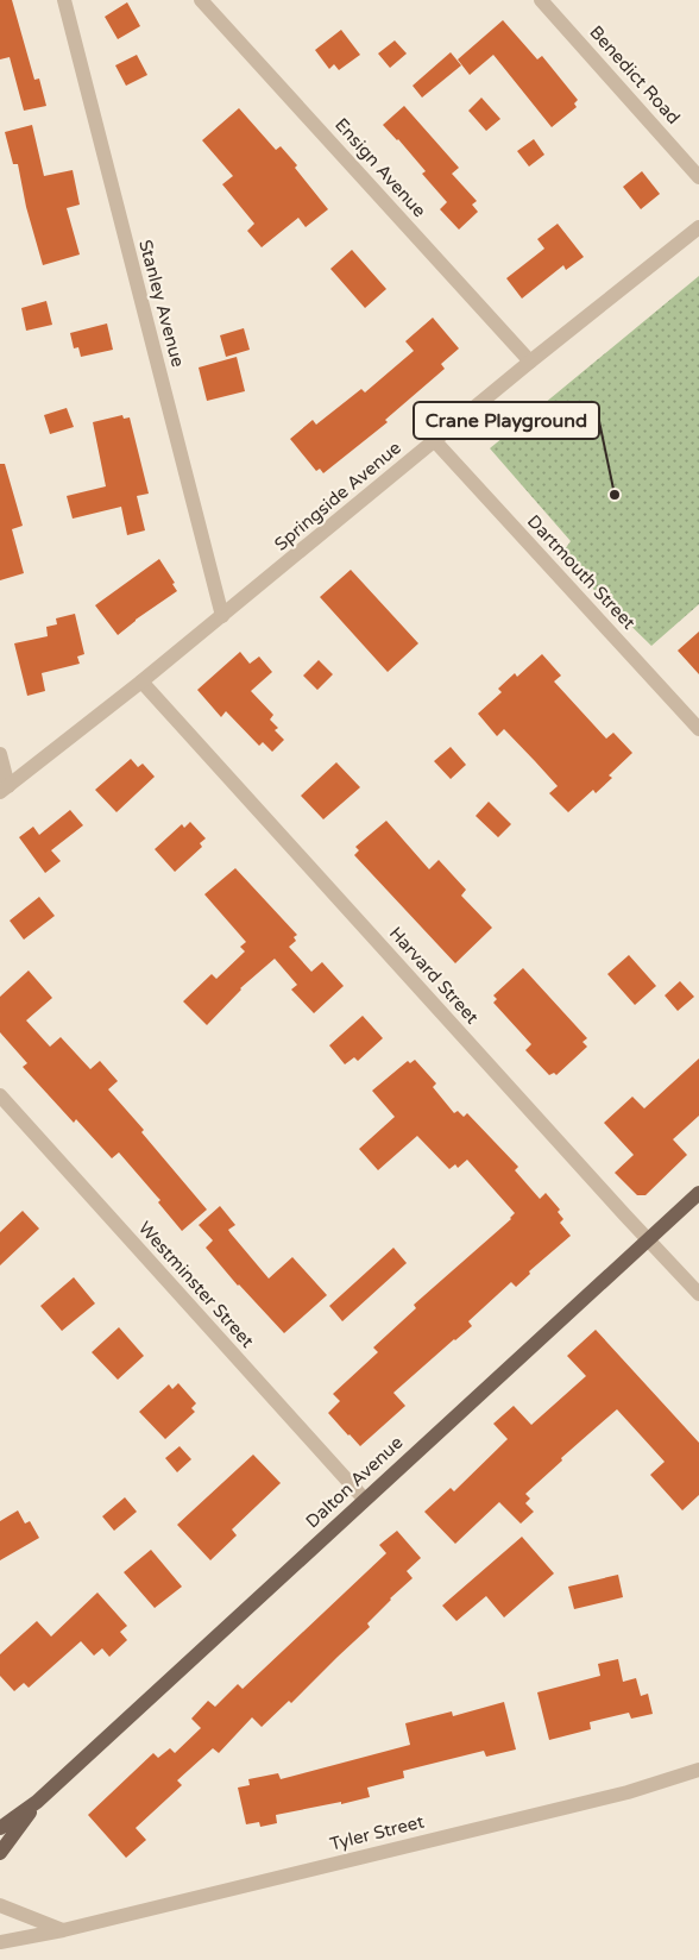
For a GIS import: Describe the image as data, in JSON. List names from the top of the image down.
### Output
{
  "streets": {
    "main road": ["Dalton Avenue"],
    "street": [
      "Benedict Road",
      "Ensign Avenue",
      "Stanley Avenue",
      "Springside Avenue",
      "Dartmouth Street",
      "Harvard Street",
      "Westminster Street",
      "Tyler Street"
    ]
  },
  "crossings": [
    ["Ensign Avenue", "Springside Avenue"],
    ["Stanley Avenue", "Springside Avenue"],
    ["Springside Avenue", "Dartmouth Street"],
    ["Springside Avenue", "Harvard Street"],
    ["Harvard Street", "Dalton Avenue"],
    ["Westminster Street", "Dalton Avenue"]
  ],
  "places": ["Crane Playground"]
}
